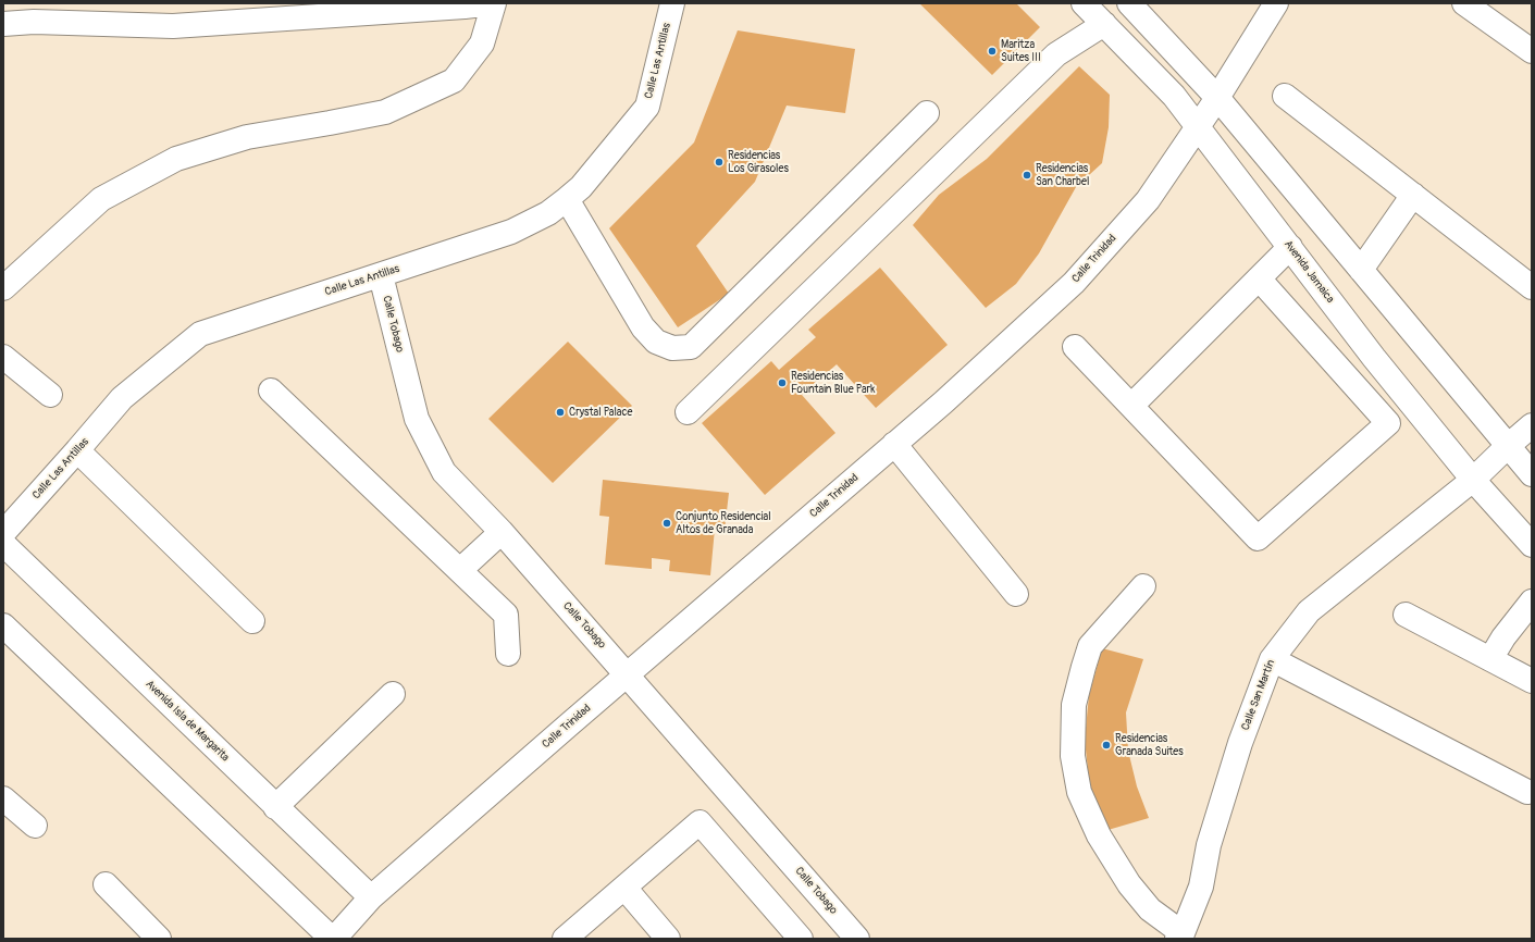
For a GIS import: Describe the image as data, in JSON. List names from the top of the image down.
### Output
{
  "streets": {
    "street": [
      "Calle Las Antillas",
      "Calle Trinidad",
      "Avenida Jamaica",
      "Calle Tobago",
      "Calle San Martín",
      "Avenida Isla de Margarita"
    ]
  },
  "crossings": [
    ["Calle Las Antillas", "Calle Tobago"],
    ["Calle Trinidad", "Avenida Jamaica"],
    ["Calle Trinidad", "Calle Tobago"],
    ["Calle Trinidad", "Avenida Isla de Margarita"],
    ["Avenida Jamaica", "Calle San Martín"]
  ],
  "places": [
    "Maritza Suites III",
    "Residencias Los Girasoles",
    "Residencias San Charbel",
    "Residencias Fountain Blue Park",
    "Crystal Palace",
    "Conjunto Residencial Altos de Granada",
    "Residencias Granada Suites"
  ]
}
